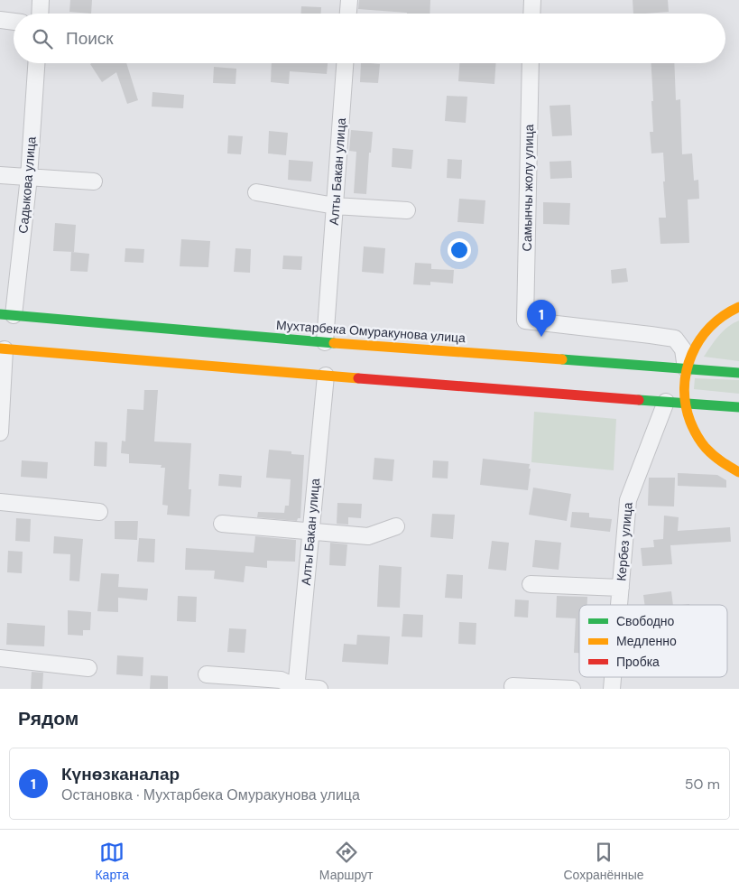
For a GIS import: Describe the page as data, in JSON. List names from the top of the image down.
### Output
{
  "streets": {
    "main road": ["Мухтарбека Омуракунова улица"],
    "street": [
      "Алты Бакан улица",
      "Садыкова улица",
      "Самынчы жолу улица",
      "Кербез улица"
    ]
  },
  "crossings": [
    ["Алты Бакан улица", "Мухтарбека Омуракунова улица"],
    ["Садыкова улица", "Мухтарбека Омуракунова улица"],
    ["Самынчы жолу улица", "Мухтарбека Омуракунова улица"]
  ],
  "legend": ["Свободно", "Медленно", "Пробка"],
  "page": {
    "search": "Поиск",
    "pins": "1",
    "heading": "Рядом",
    "list": [
      {
        "mark": "1",
        "name": "Күнөзканалар",
        "note": "Остановка · Мухтарбека Омуракунова улица",
        "value": "50 m"
      }
    ],
    "nav": ["Карта", "Маршрут", "Сохранённые"]
  }
}
